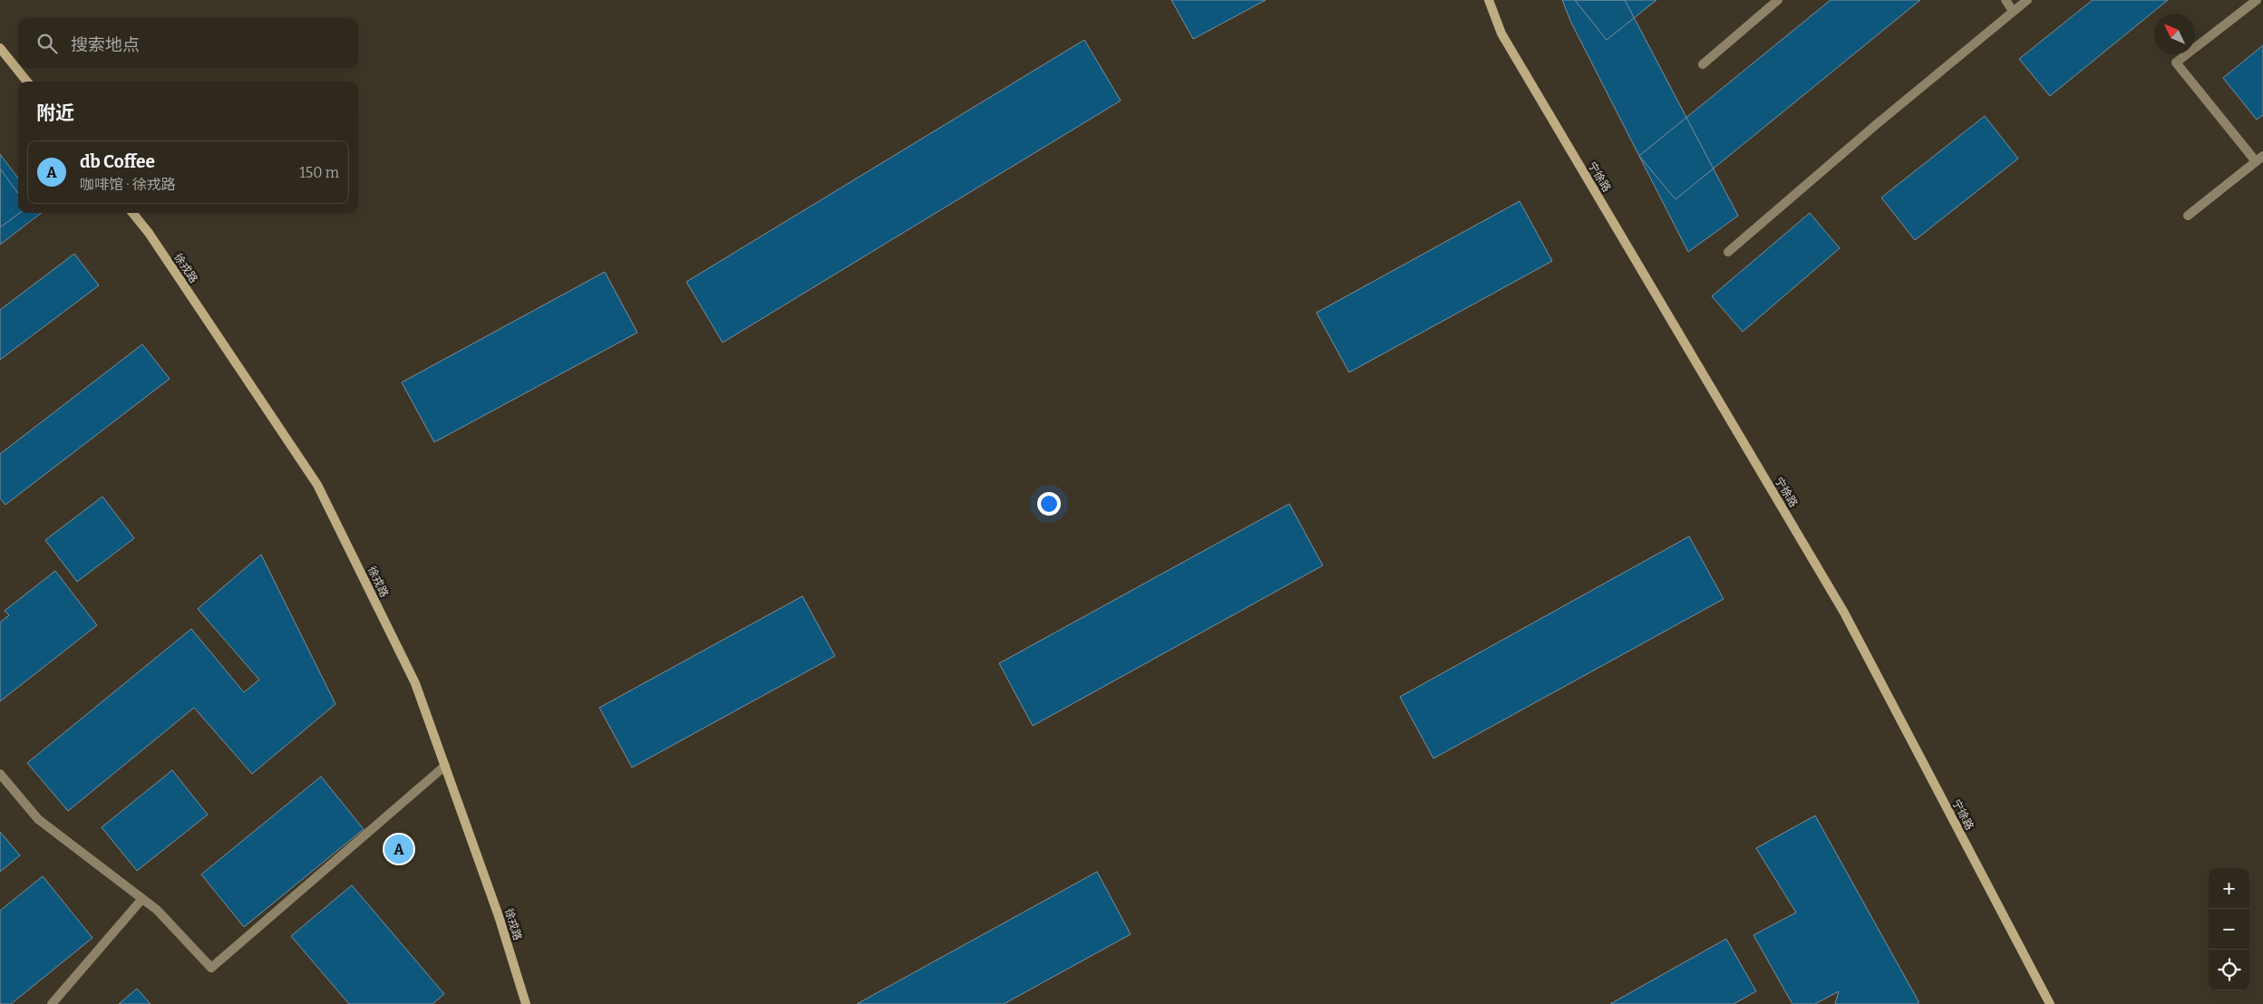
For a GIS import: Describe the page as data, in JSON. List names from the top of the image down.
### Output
{
  "streets": {
    "street": ["宁徐路", "徐戎路"]
  },
  "north": "top left",
  "page": {
    "search": "搜索地点",
    "heading": "附近",
    "list": [
      {
        "mark": "A",
        "name": "db Coffee",
        "note": "咖啡馆 · 徐戎路",
        "value": "150 m"
      }
    ],
    "pins": "A",
    "map_buttons": ["+", "−"]
  }
}
